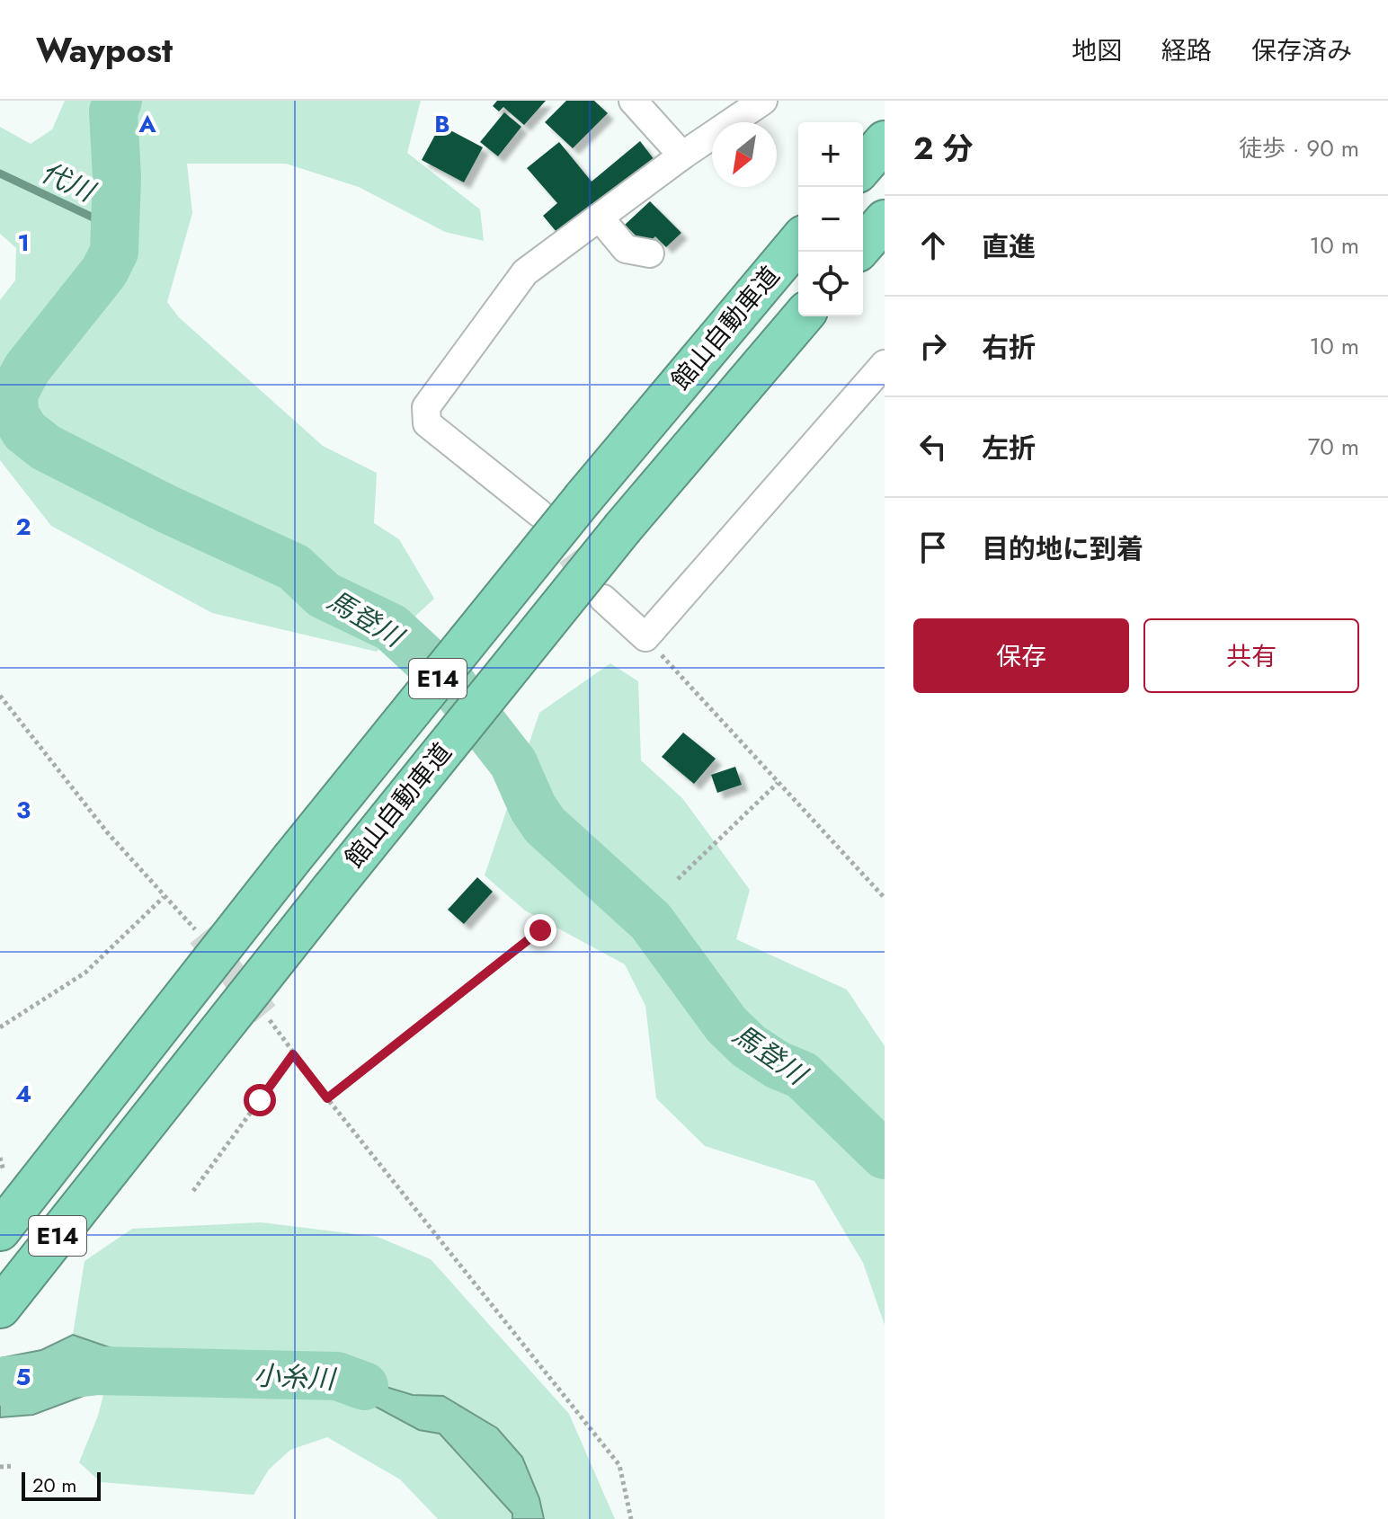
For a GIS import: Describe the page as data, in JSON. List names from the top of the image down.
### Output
{
  "streets": {
    "highway": ["館山自動車道", "E14"]
  },
  "water": ["代川", "馬登川", "小糸川"],
  "scale_bar": "20 m",
  "north": "bottom left",
  "page": {
    "header": "Waypost",
    "nav": ["地図", "経路", "保存済み"],
    "heading": ["2 分", "徒歩 · 90 m"],
    "map_buttons": ["+", "−"],
    "list": [
      ["直進", "10 m"],
      ["右折", "10 m"],
      ["左折", "70 m"],
      "目的地に到着"
    ],
    "buttons": ["保存", "共有"],
    "scale": "20 m"
  },
  "grid": {
    "columns": ["A", "B"],
    "rows": [
      "1",
      "2",
      "3",
      "4",
      "5"
    ]
  }
}
